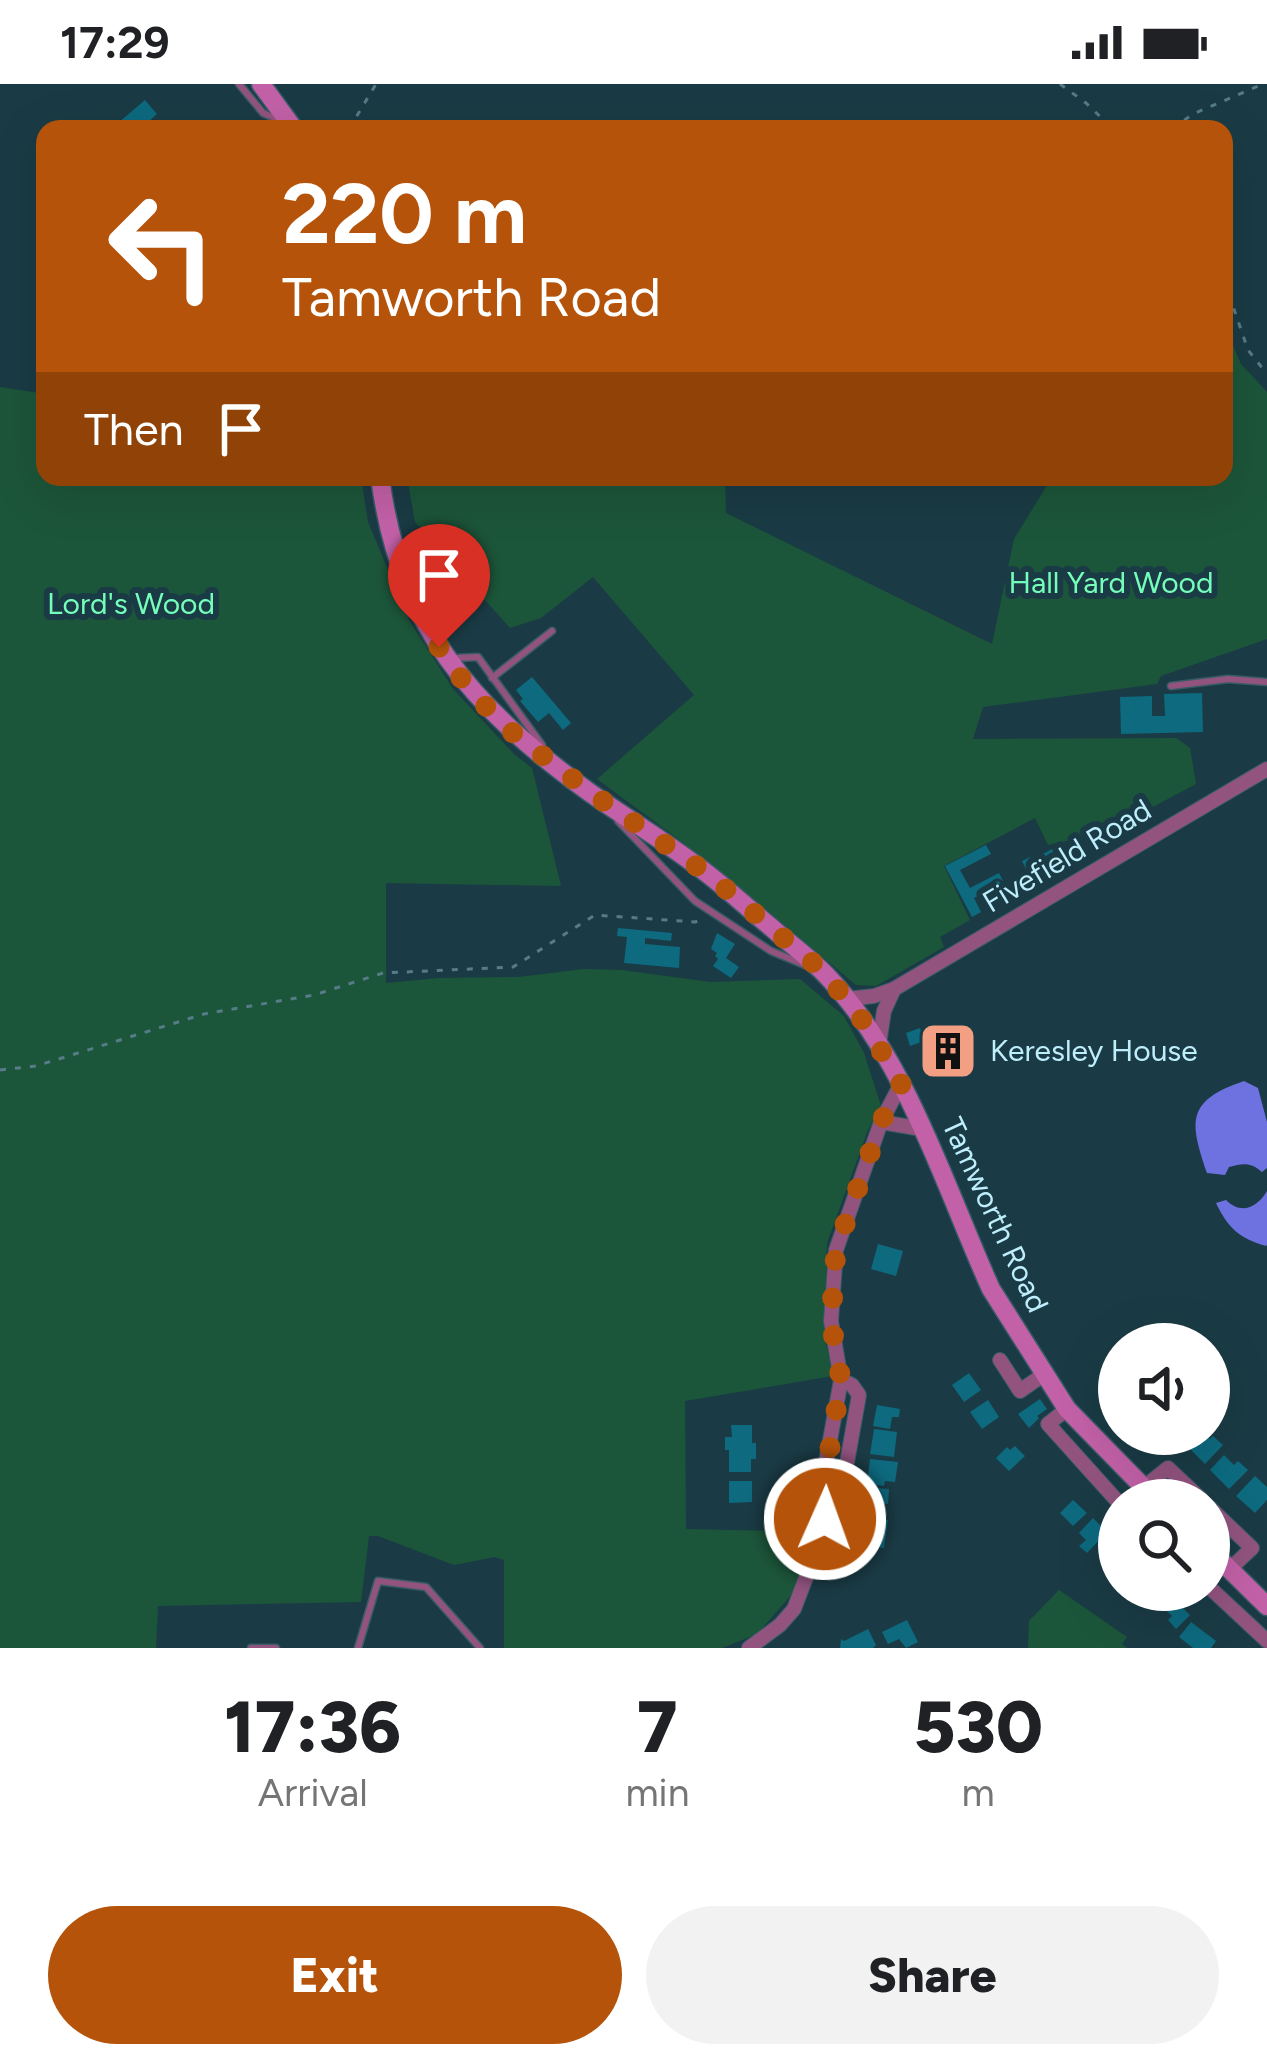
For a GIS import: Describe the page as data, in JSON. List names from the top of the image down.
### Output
{
  "streets": {
    "main road": ["Tamworth Road"],
    "street": ["Fivefield Road"]
  },
  "crossings": [
    ["Fivefield Road", "Tamworth Road"]
  ],
  "parks": ["Hall Yard Wood", "Lord's Wood"],
  "places": {
    "building": ["Keresley House"]
  },
  "page": {
    "status": "17:29",
    "turn": ["220 m", "Tamworth Road"],
    "then": "Then",
    "eta": [
      "17:36",
      "Arrival",
      "7",
      "min",
      "530",
      "m"
    ],
    "buttons": ["Exit", "Share"]
  }
}
